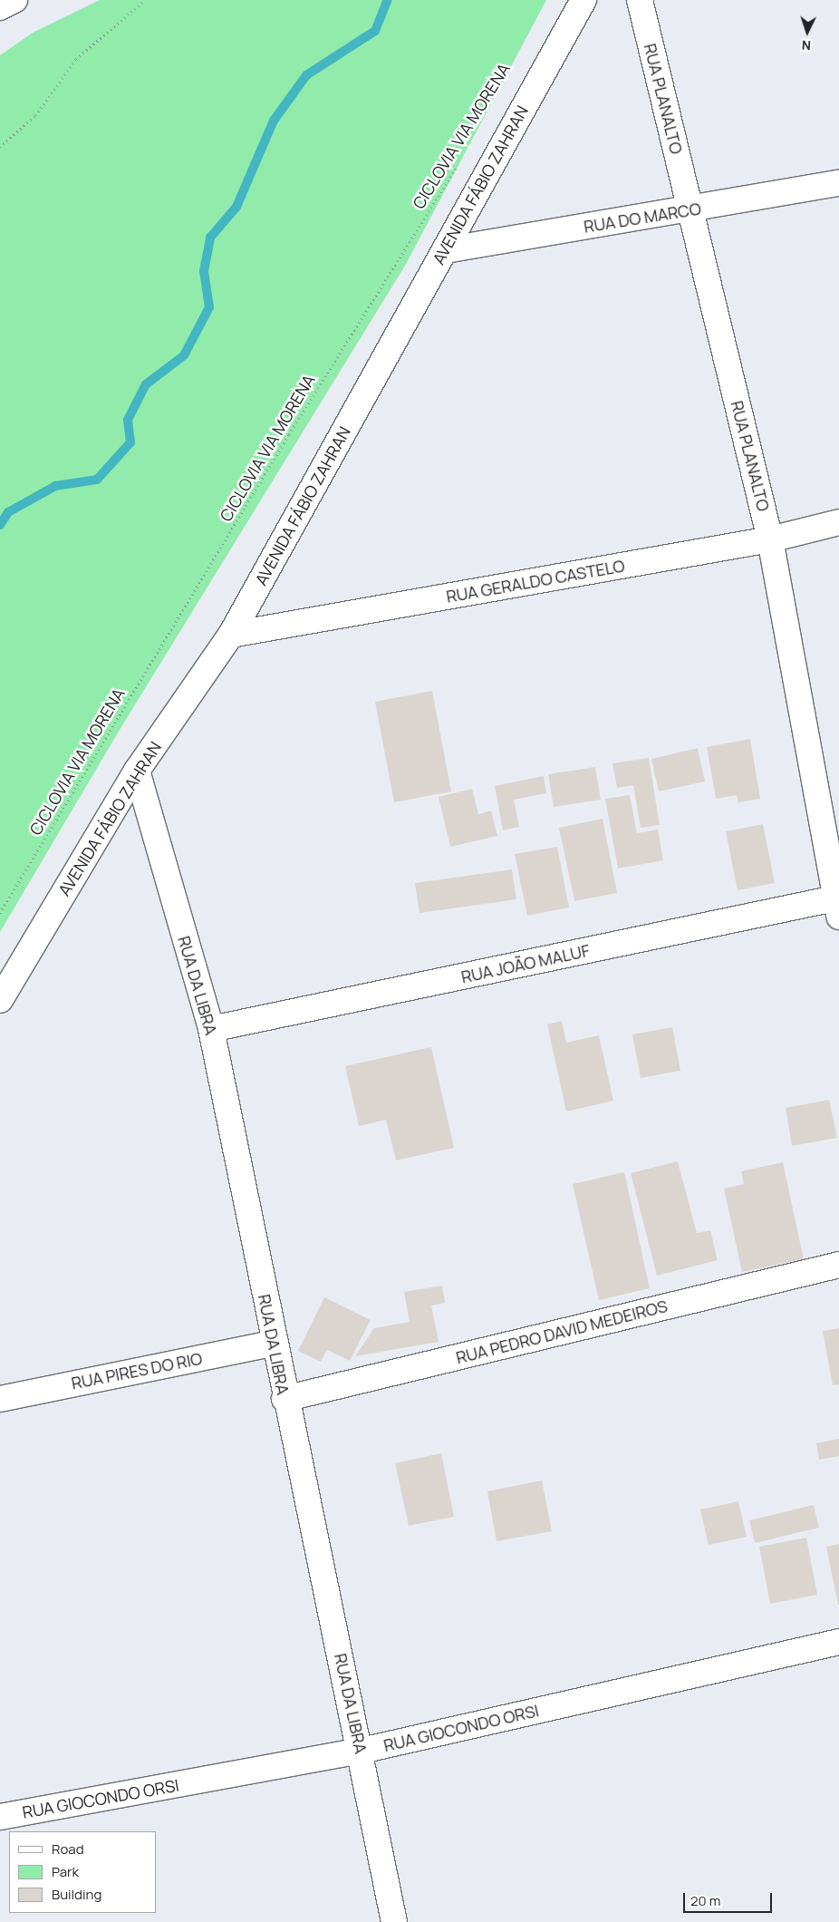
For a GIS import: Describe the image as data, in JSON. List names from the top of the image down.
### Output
{
  "streets": {
    "street": [
      "RUA PLANALTO",
      "AVENIDA FÁBIO ZAHRAN",
      "RUA DO MARCO",
      "RUA GERALDO CASTELO",
      "RUA JOÃO MALUF",
      "RUA DA LIBRA",
      "RUA PEDRO DAVID MEDEIROS",
      "RUA PIRES DO RIO",
      "RUA GIOCONDO ORSI"
    ],
    "path": ["CICLOVIA VIA MORENA"]
  },
  "crossings": [
    ["RUA PLANALTO", "RUA DO MARCO"],
    ["RUA PLANALTO", "RUA GERALDO CASTELO"],
    ["RUA PLANALTO", "RUA JOÃO MALUF"],
    ["AVENIDA FÁBIO ZAHRAN", "RUA DO MARCO"],
    ["AVENIDA FÁBIO ZAHRAN", "RUA GERALDO CASTELO"],
    ["AVENIDA FÁBIO ZAHRAN", "RUA DA LIBRA"],
    ["RUA JOÃO MALUF", "RUA DA LIBRA"],
    ["RUA DA LIBRA", "RUA PEDRO DAVID MEDEIROS"],
    ["RUA DA LIBRA", "RUA PIRES DO RIO"],
    ["RUA DA LIBRA", "RUA GIOCONDO ORSI"]
  ],
  "legend": ["Road", "Park", "Building"],
  "scale_bar": "20 m",
  "north": "bottom"
}
